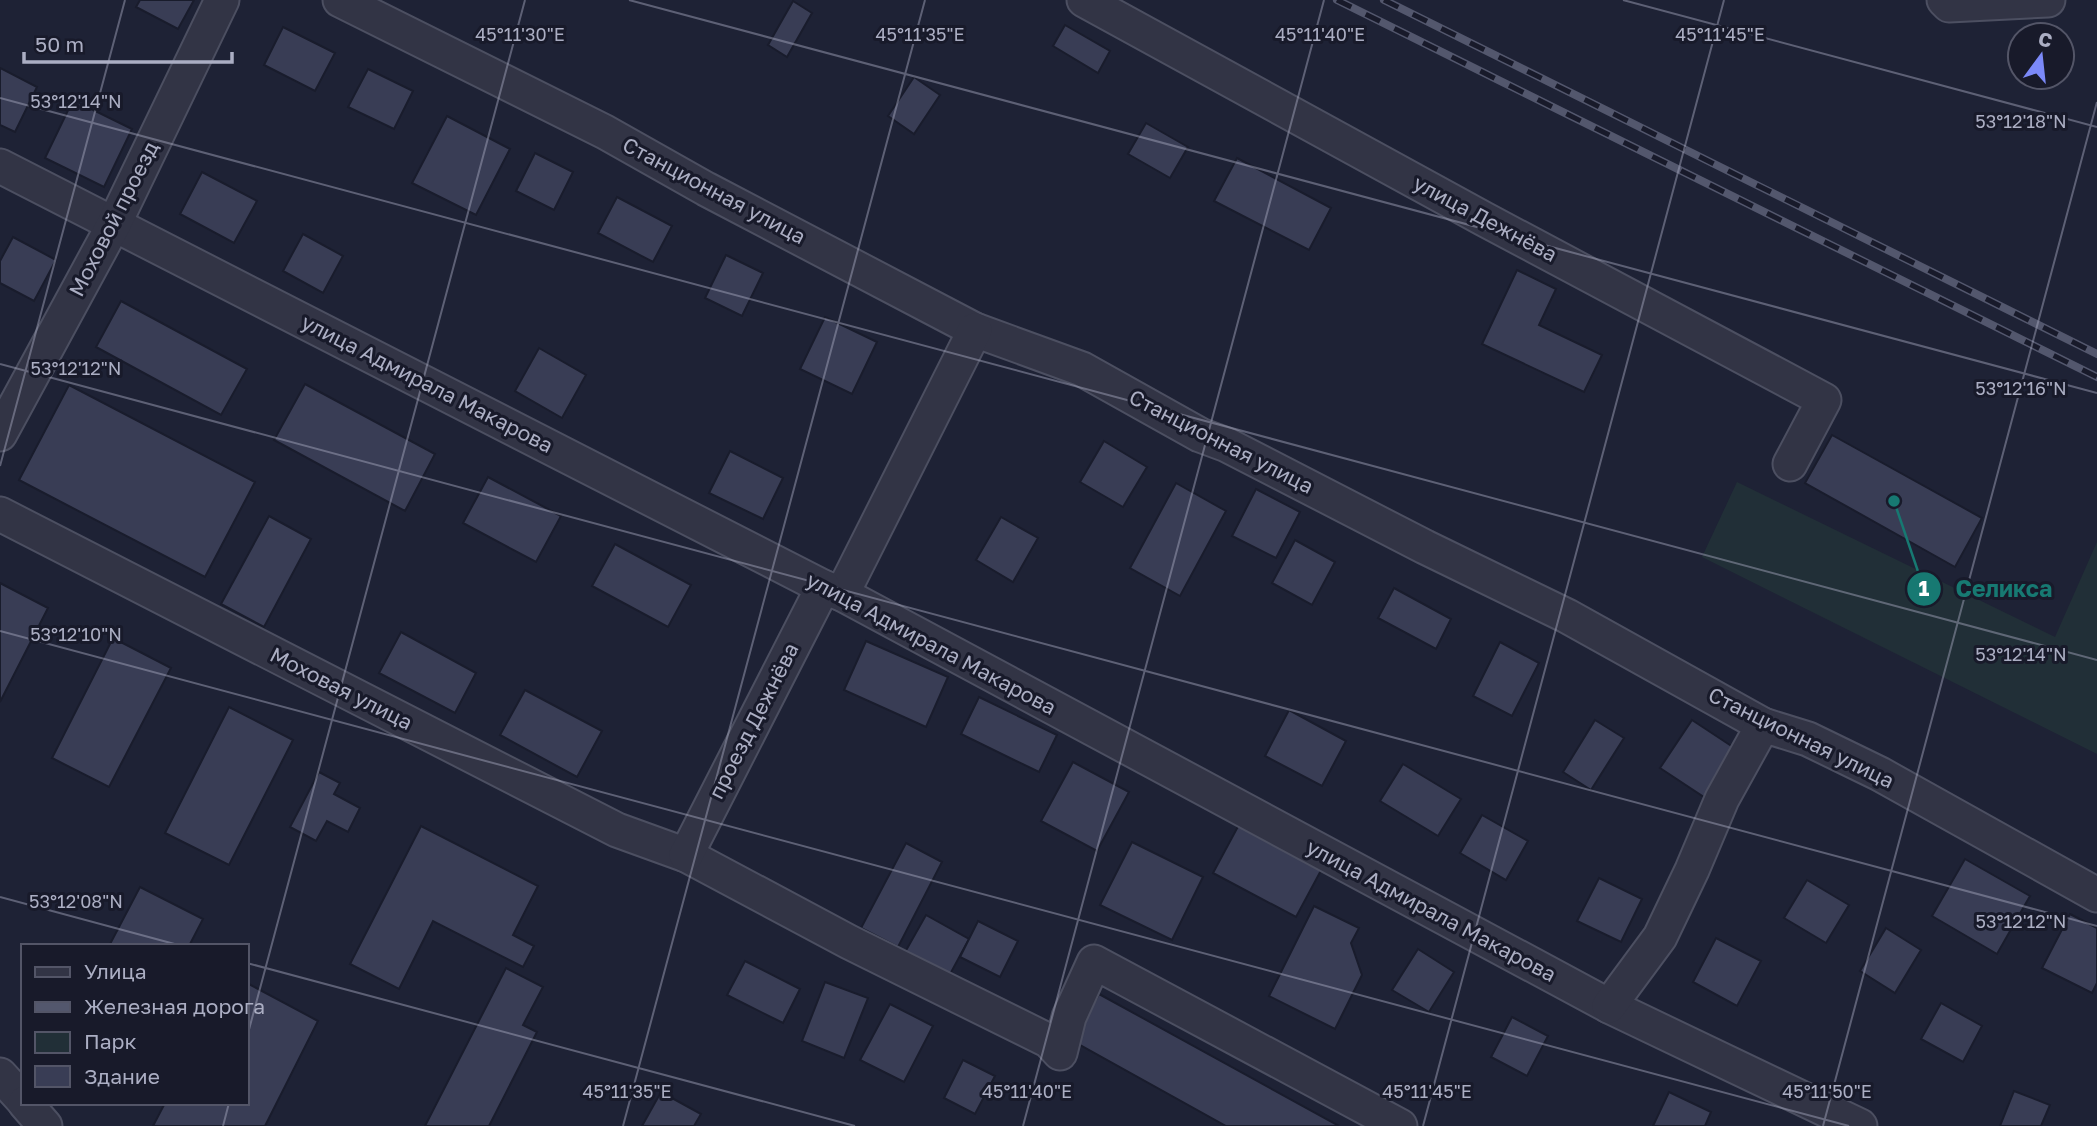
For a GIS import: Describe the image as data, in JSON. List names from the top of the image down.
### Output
{
  "streets": {
    "street": [
      "Станционная улица",
      "Моховой проезд",
      "улица Дежнёва",
      "улица Адмирала Макарова",
      "Моховая улица",
      "проезд Дежнёва"
    ]
  },
  "crossings": [
    ["Станционная улица", "проезд Дежнёва"],
    ["Моховой проезд", "улица Адмирала Макарова"],
    ["улица Адмирала Макарова", "проезд Дежнёва"],
    ["Моховая улица", "проезд Дежнёва"]
  ],
  "places": ["Селикса"],
  "legend": [
    "Улица",
    "Железная дорога",
    "Парк",
    "Здание"
  ],
  "scale_bar": "50 m",
  "north": "top",
  "coordinates": [
    "45°11'30\"E",
    "45°11'35\"E",
    "45°11'40\"E",
    "45°11'45\"E",
    "53°12'14\"N",
    "53°12'18\"N",
    "53°12'12\"N",
    "53°12'16\"N",
    "53°12'10\"N",
    "53°12'08\"N",
    "45°11'50\"E"
  ]
}
